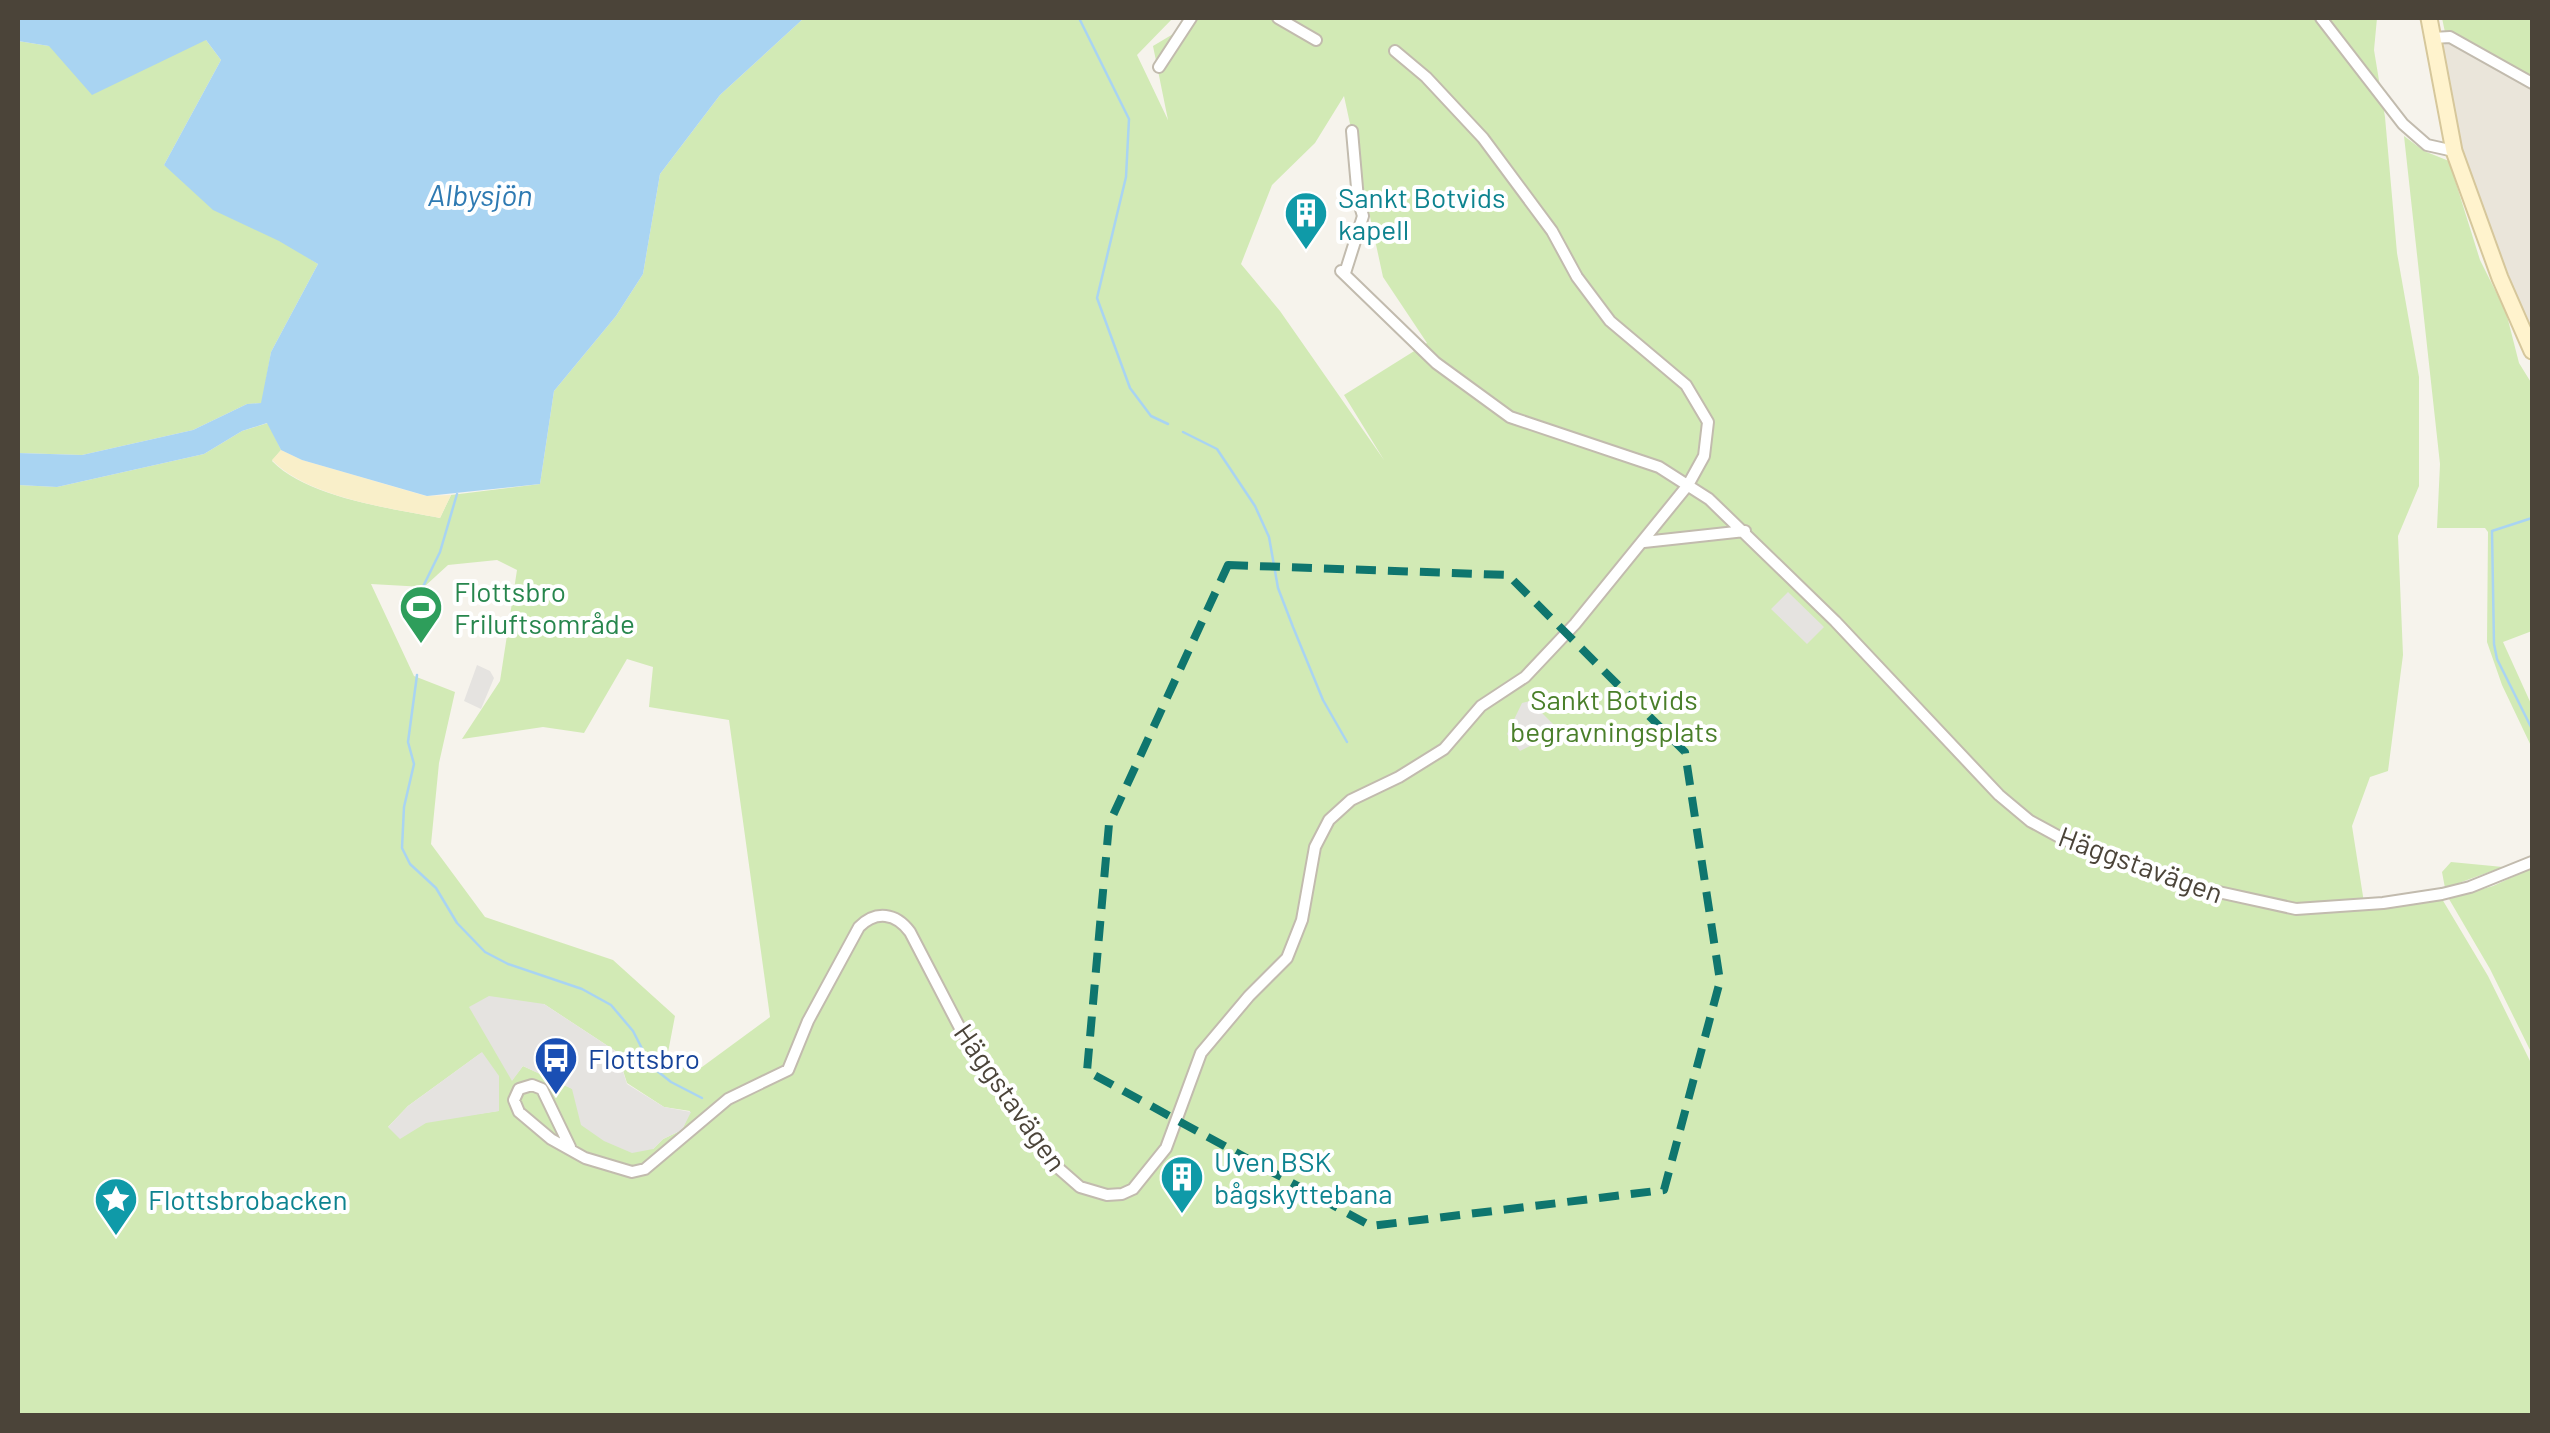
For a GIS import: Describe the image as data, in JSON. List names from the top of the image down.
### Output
{
  "streets": {
    "street": ["Häggstavägen"]
  },
  "water": ["Albysjön"],
  "parks": ["Sankt Botvids begravningsplats"],
  "places": {
    "building": ["Sankt Botvids kapell", "Uven BSK bågskyttebana"],
    "sports": ["Flottsbro Friluftsområde"],
    "bus stop": ["Flottsbro"],
    "place": ["Flottsbrobacken"]
  }
}
